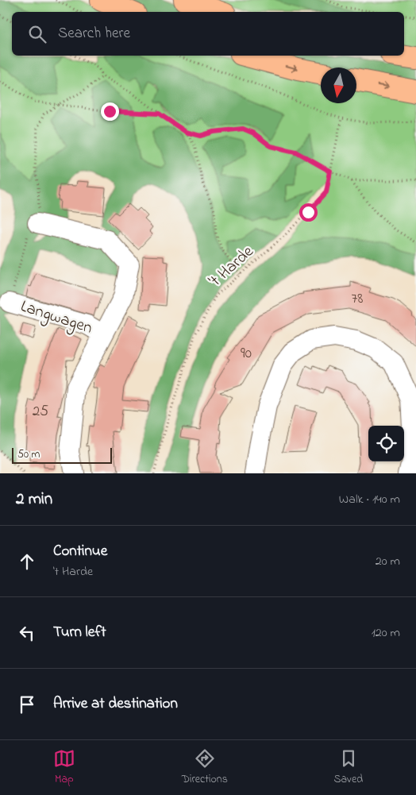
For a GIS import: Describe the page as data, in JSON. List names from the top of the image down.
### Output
{
  "streets": {
    "street": ["Langwagen"],
    "path": ["'t Harde"]
  },
  "house_numbers": ["78", "90", "25"],
  "scale_bar": "50 m",
  "north": "bottom",
  "page": {
    "search": "Search here",
    "scale": "50 m",
    "heading": ["2 min", "Walk · 140 m"],
    "list": [
      ["Continue", "'t Harde", "20 m"],
      ["Turn left", "120 m"],
      "Arrive at destination"
    ],
    "nav": ["Map", "Directions", "Saved"]
  }
}
